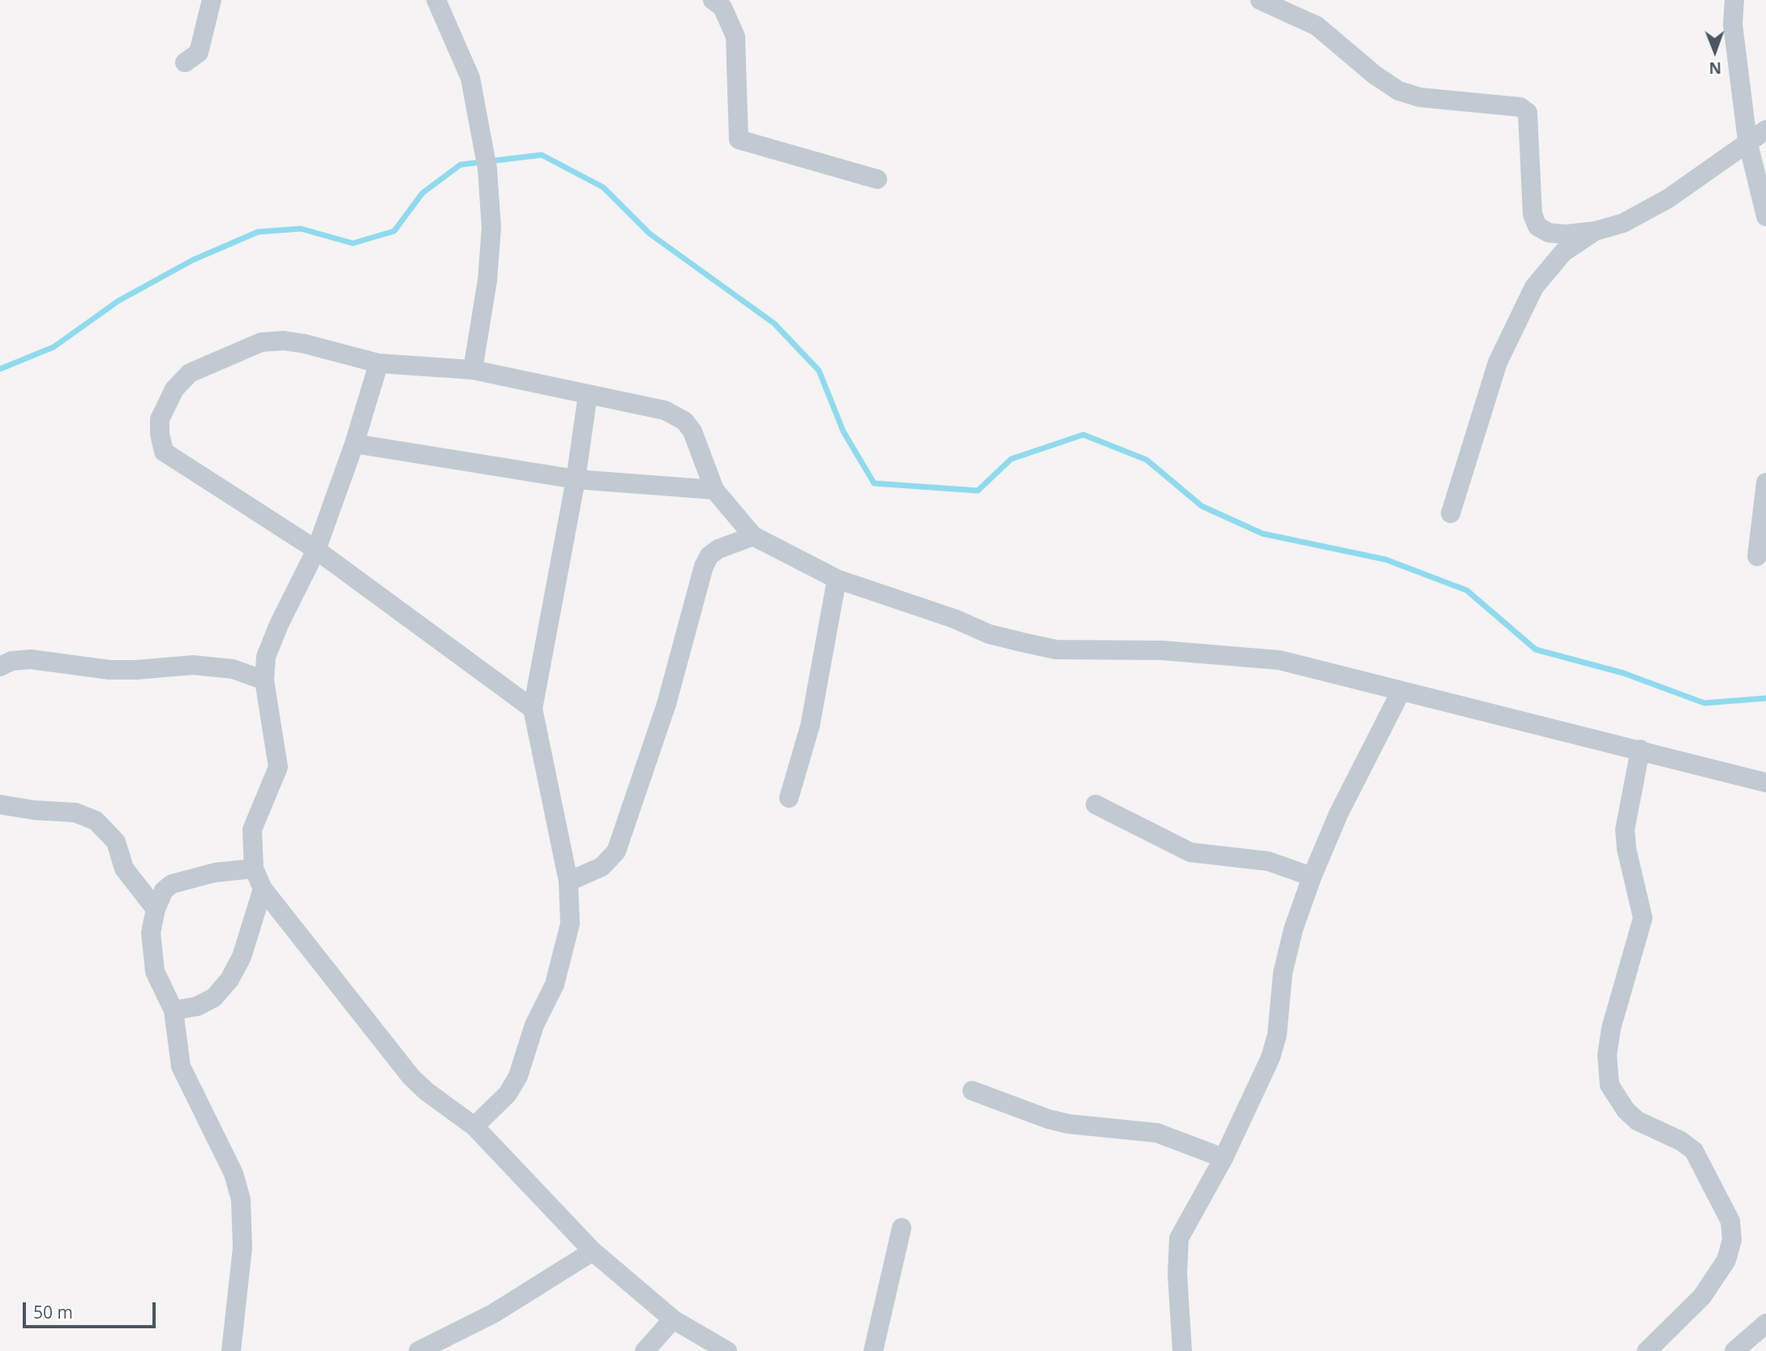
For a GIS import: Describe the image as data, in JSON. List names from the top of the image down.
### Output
{
  "scale_bar": "50 m",
  "north": "bottom"
}
